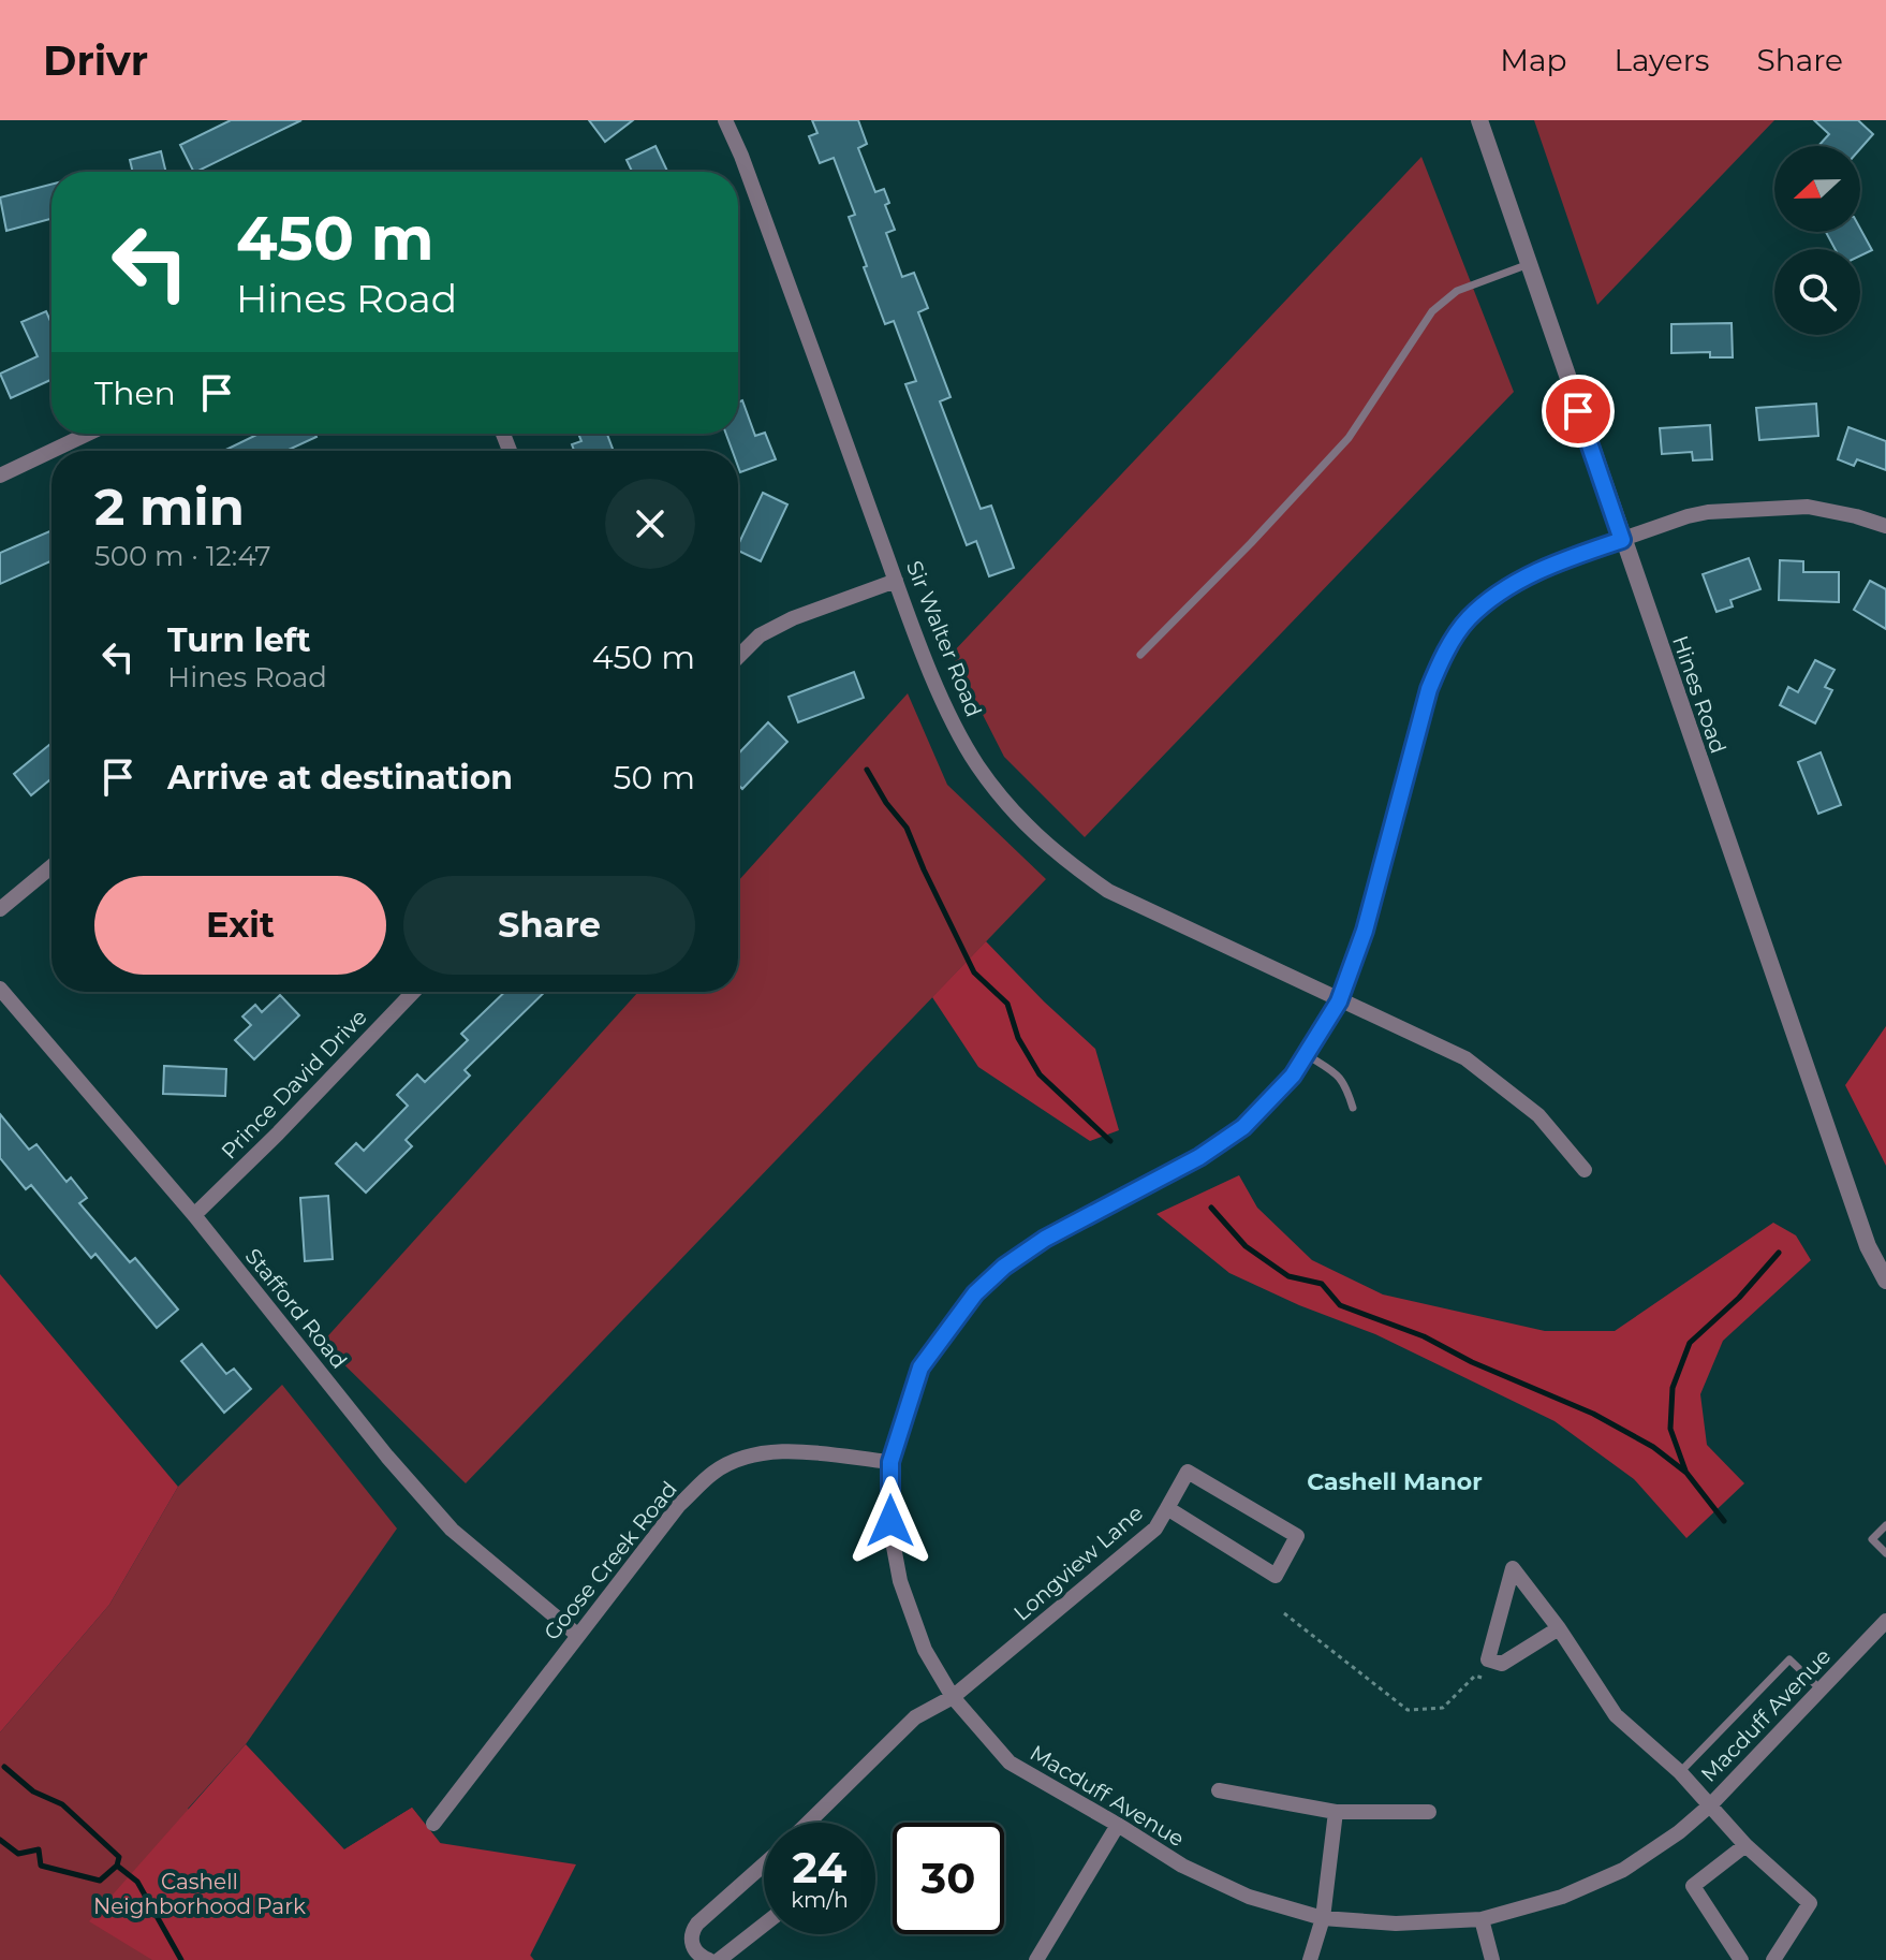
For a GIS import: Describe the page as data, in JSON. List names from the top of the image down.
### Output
{
  "streets": {
    "street": [
      "Sir Walter Road",
      "Hines Road",
      "Prince David Drive",
      "Stafford Road",
      "Goose Creek Road",
      "Longview Lane",
      "Macduff Avenue"
    ]
  },
  "crossings": [
    ["Sir Walter Road", "Macduff Avenue"],
    ["Hines Road", "Macduff Avenue"],
    ["Prince David Drive", "Stafford Road"],
    ["Stafford Road", "Goose Creek Road"],
    ["Goose Creek Road", "Macduff Avenue"],
    ["Longview Lane", "Macduff Avenue"]
  ],
  "districts": ["Cashell Manor"],
  "parks": ["Cashell Neighborhood Park"],
  "north": "left",
  "page": {
    "header": "Drivr",
    "nav": ["Map", "Layers", "Share"],
    "turn": ["450 m", "Hines Road"],
    "then": "Then",
    "heading": ["2 min", "500 m · 12:47"],
    "list": [
      {
        "name": "Turn left",
        "note": "Hines Road",
        "value": "450 m"
      },
      {
        "name": "Arrive at destination",
        "value": "50 m"
      }
    ],
    "buttons": ["Exit", "Share"],
    "speed": "24 km/h",
    "limit": "30"
  }
}
